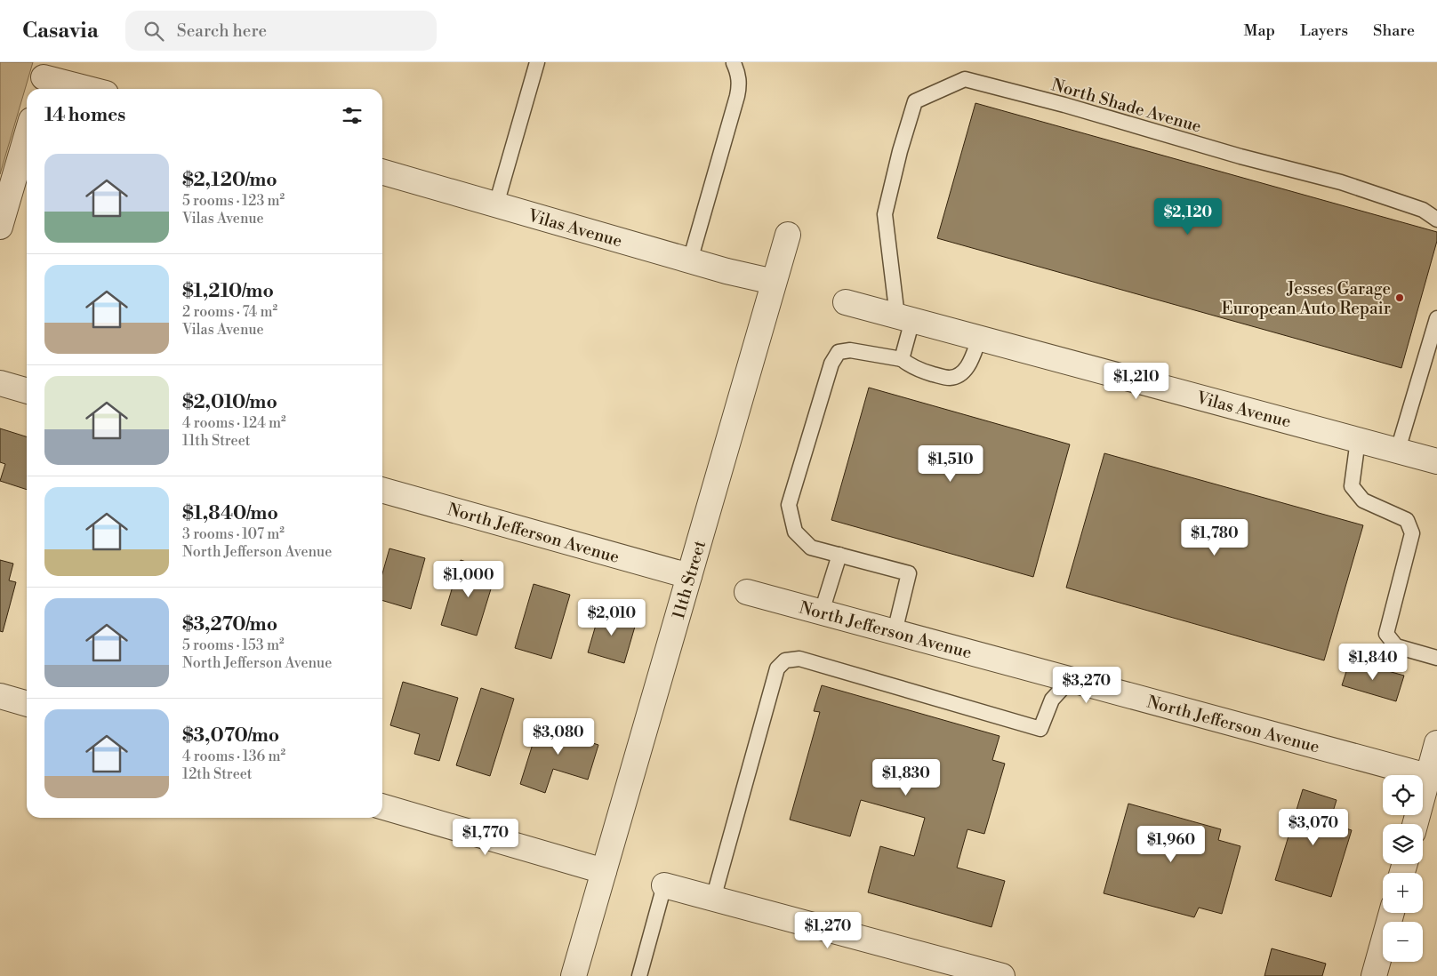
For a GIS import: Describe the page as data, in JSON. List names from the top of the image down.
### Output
{
  "streets": {
    "street": ["Vilas Avenue", "North Jefferson Avenue", "11th Street"],
    "lane": ["North Shade Avenue"]
  },
  "crossings": [
    ["North Shade Avenue", "Vilas Avenue"],
    ["Vilas Avenue", "11th Street"],
    ["North Jefferson Avenue", "11th Street"]
  ],
  "places": ["Jesses Garage European Auto Repair"],
  "page": {
    "header": "Casavia",
    "search": "Search here",
    "nav": ["Map", "Layers", "Share"],
    "heading": "14 homes",
    "list": [
      {
        "name": "$2,120/mo",
        "note": "5 rooms · 123 m² · Vilas Avenue"
      },
      {
        "name": "$1,210/mo",
        "note": "2 rooms · 74 m² · Vilas Avenue"
      },
      {
        "name": "$2,010/mo",
        "note": "4 rooms · 124 m² · 11th Street"
      },
      {
        "name": "$1,840/mo",
        "note": "3 rooms · 107 m² · North Jefferson Avenue"
      },
      {
        "name": "$3,270/mo",
        "note": "5 rooms · 153 m² · North Jefferson Avenue"
      },
      {
        "name": "$3,070/mo",
        "note": "4 rooms · 136 m² · 12th Street"
      }
    ],
    "price": [
      "$2,120",
      "$1,210",
      "$1,510",
      "$1,780",
      "$1,000",
      "$2,010",
      "$1,840",
      "$3,270",
      "$3,080",
      "$1,830",
      "$3,070",
      "$1,770",
      "$1,960",
      "$1,270"
    ],
    "map_buttons": ["+", "−"]
  }
}
